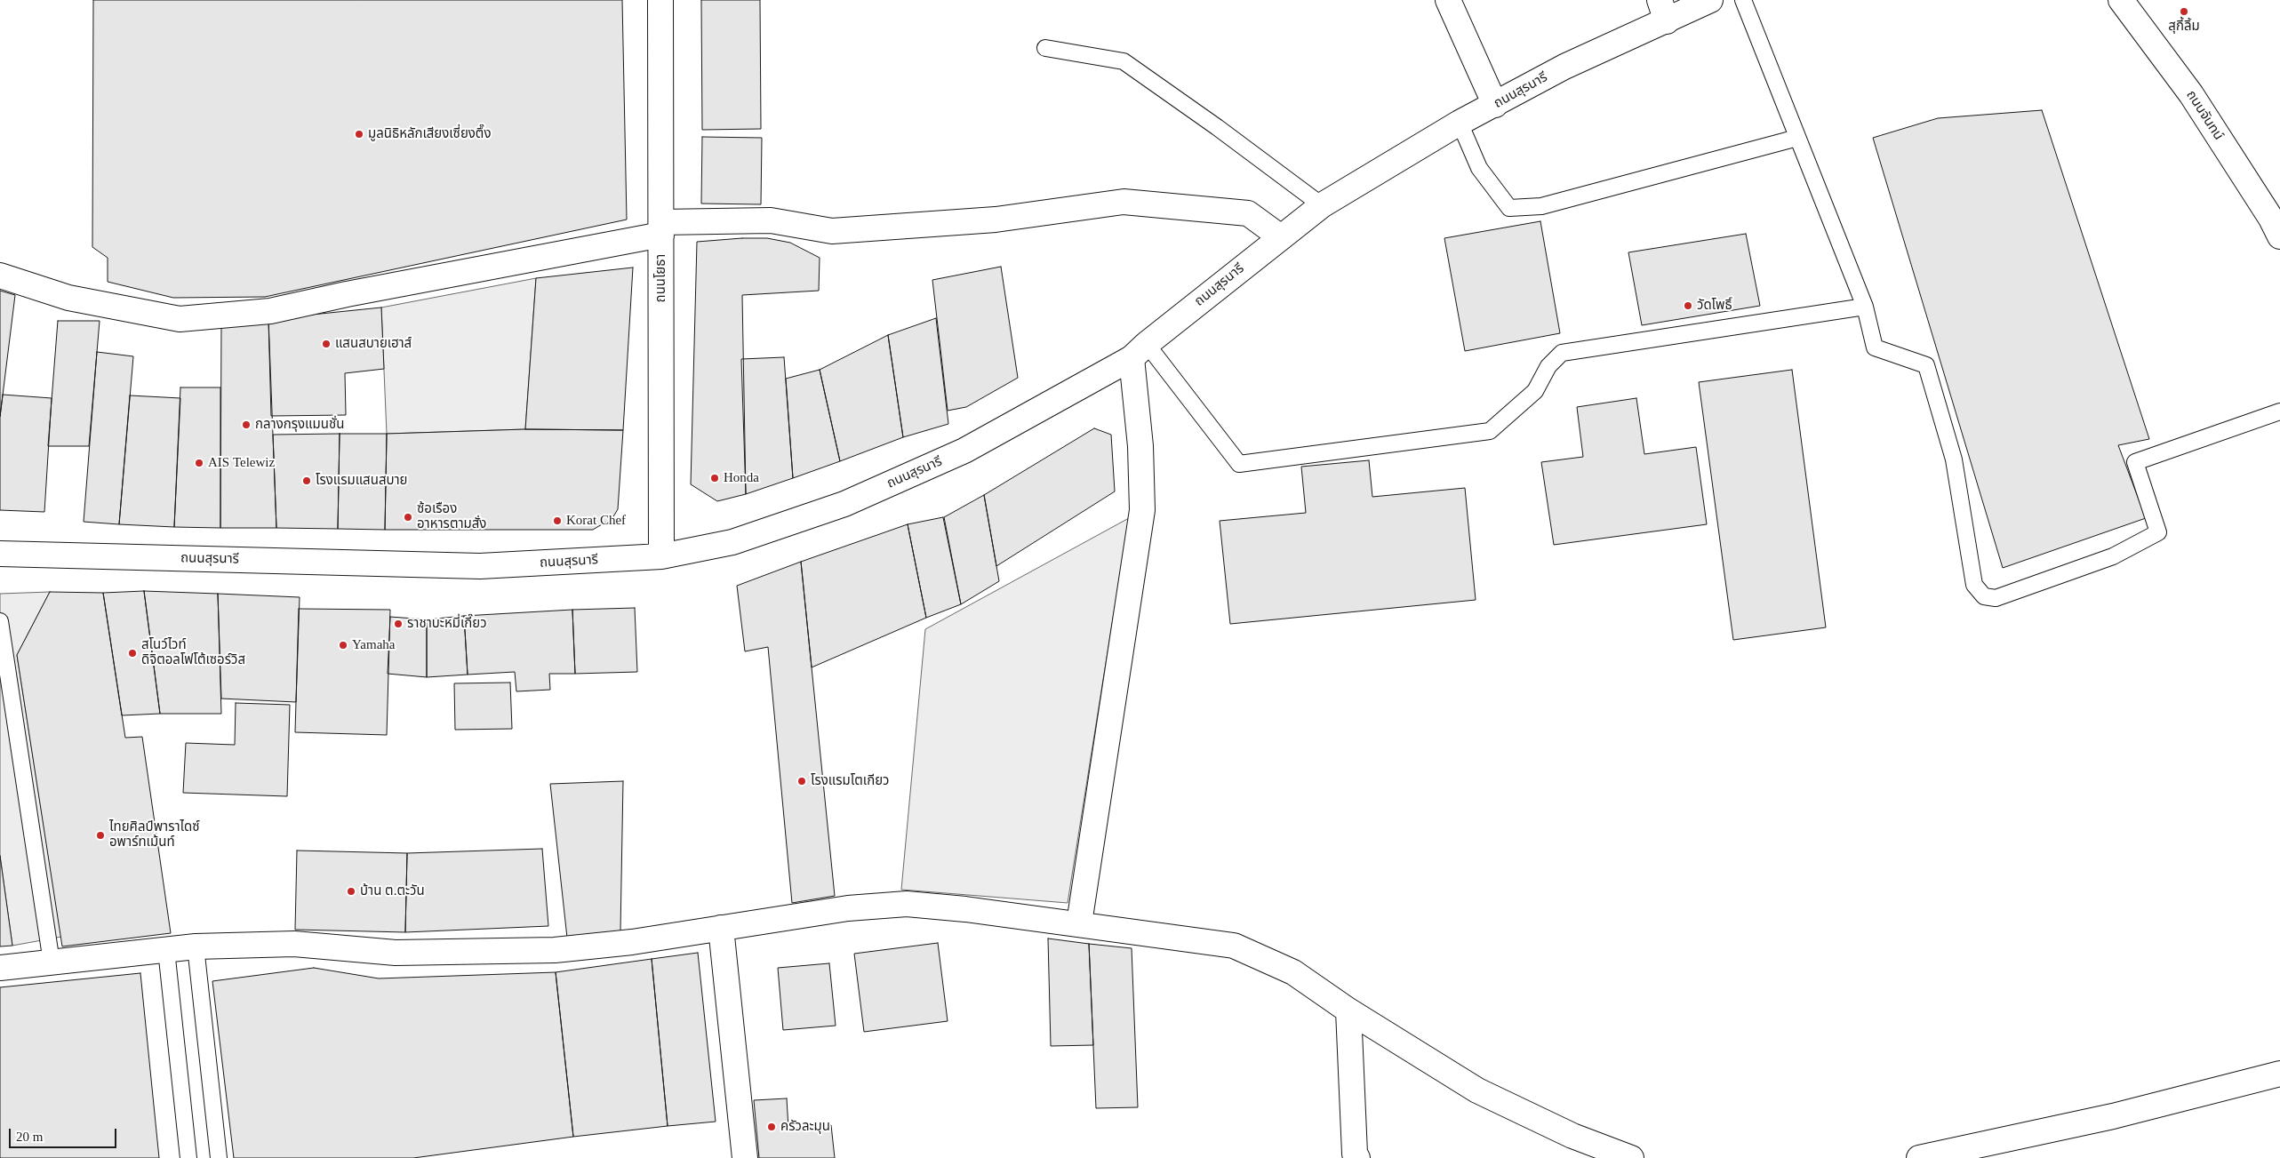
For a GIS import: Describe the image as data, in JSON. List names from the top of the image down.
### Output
{
  "streets": {
    "street": ["ถนนสุรนารี", "ถนนจันทน์", "ถนนโยธา"]
  },
  "crossings": [
    ["ถนนสุรนารี", "ถนนโยธา"]
  ],
  "places": [
    "สุกี้ลิ้ม",
    "มูลนิธิหลักเสียงเซี่ยงตึ๊ง",
    "วัดโพธิ์",
    "แสนสบายเฮาส์",
    "กลางกรุงแมนชั่น",
    "AIS Telewiz",
    "Honda",
    "โรงแรมแสนสบาย",
    "ซ้อเรือง อาหารตามสั่ง",
    "Korat Chef",
    "ราชาบะหมี่เกี๊ยว",
    "Yamaha",
    "สโนว์ไวท์ ดิจิตอลโฟโต้เซอร์วิส",
    "โรงแรมโตเกียว",
    "ไทยศิลป์พาราไดซ์ อพาร์ทเม้นท์",
    "บ้าน ต.ตะวัน",
    "ครัวละมุน"
  ],
  "scale_bar": "20 m"
}
